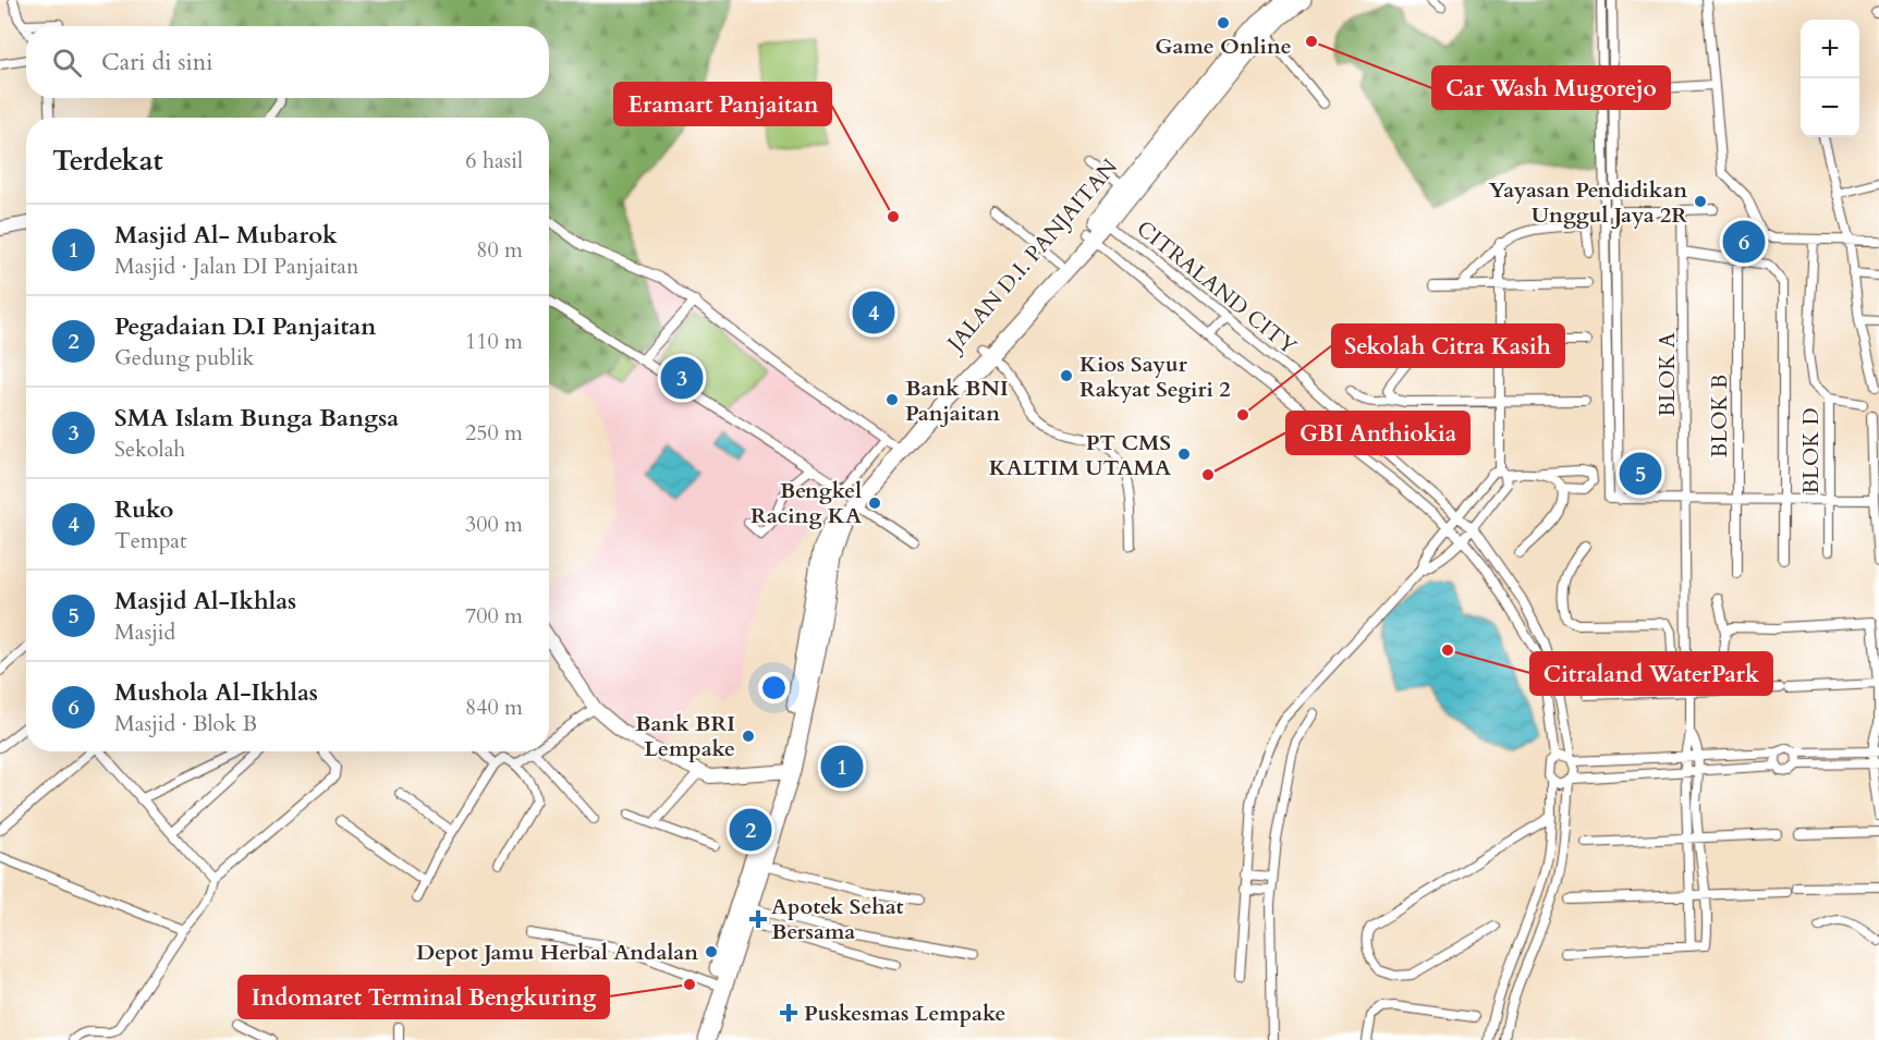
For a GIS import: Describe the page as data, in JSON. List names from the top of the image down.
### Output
{
  "streets": {
    "highway": ["JALAN D.I. PANJAITAN"],
    "street": [
      "CITRALAND CITY",
      "BLOK A",
      "BLOK B",
      "BLOK D"
    ]
  },
  "crossings": [
    ["JALAN D.I. PANJAITAN", "CITRALAND CITY"]
  ],
  "places": {
    "other": [
      "Game Online",
      "Car Wash Mugorejo",
      "Yayasan Pendidikan Unggul Jaya 2R",
      "Eramart Panjaitan",
      "Kios Sayur Rakyat Segiri 2",
      "Bank BNI Panjaitan",
      "Sekolah Citra Kasih",
      "PT CMS KALTIM UTAMA",
      "GBI Anthiokia",
      "Bengkel Racing KA",
      "Citraland WaterPark",
      "Bank BRI Lempake",
      "Depot Jamu Herbal Andalan",
      "Indomaret Terminal Bengkuring"
    ],
    "health": ["Apotek Sehat Bersama", "Puskesmas Lempake"]
  },
  "page": {
    "map_buttons": ["+", "−"],
    "search": "Cari di sini",
    "heading": ["Terdekat", "6 hasil"],
    "list": [
      {
        "mark": "1",
        "name": "Masjid Al- Mubarok",
        "note": "Masjid · Jalan DI Panjaitan",
        "value": "80 m"
      },
      {
        "mark": "2",
        "name": "Pegadaian D.I Panjaitan",
        "note": "Gedung publik",
        "value": "110 m"
      },
      {
        "mark": "3",
        "name": "SMA Islam Bunga Bangsa",
        "note": "Sekolah",
        "value": "250 m"
      },
      {
        "mark": "4",
        "name": "Ruko",
        "note": "Tempat",
        "value": "300 m"
      },
      {
        "mark": "5",
        "name": "Masjid Al-Ikhlas",
        "note": "Masjid",
        "value": "700 m"
      },
      {
        "mark": "6",
        "name": "Mushola Al-Ikhlas",
        "note": "Masjid · Blok B",
        "value": "840 m"
      }
    ],
    "pins": [
      "6",
      "4",
      "3",
      "5",
      "1",
      "2"
    ]
  }
}
